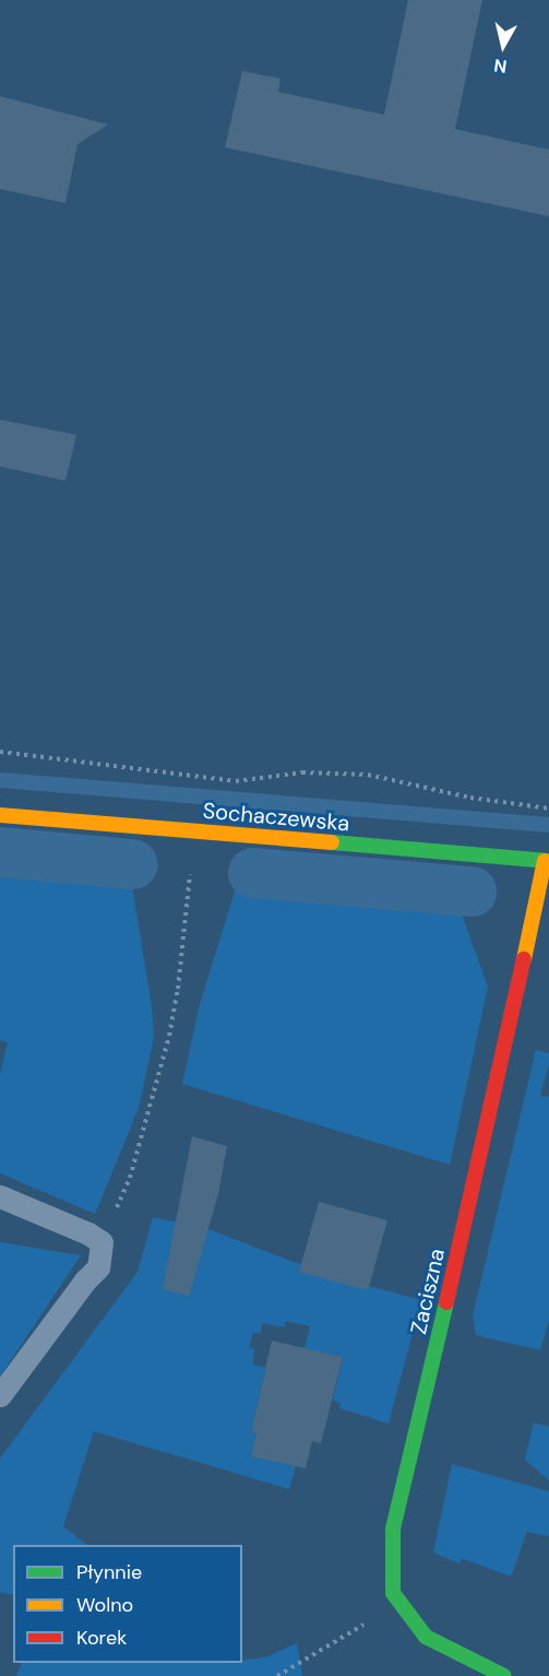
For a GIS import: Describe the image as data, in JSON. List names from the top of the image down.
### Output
{
  "streets": {
    "street": ["Sochaczewska", "Zaciszna"]
  },
  "crossings": [
    ["Sochaczewska", "Zaciszna"]
  ],
  "legend": ["Płynnie", "Wolno", "Korek"],
  "north": "bottom"
}
